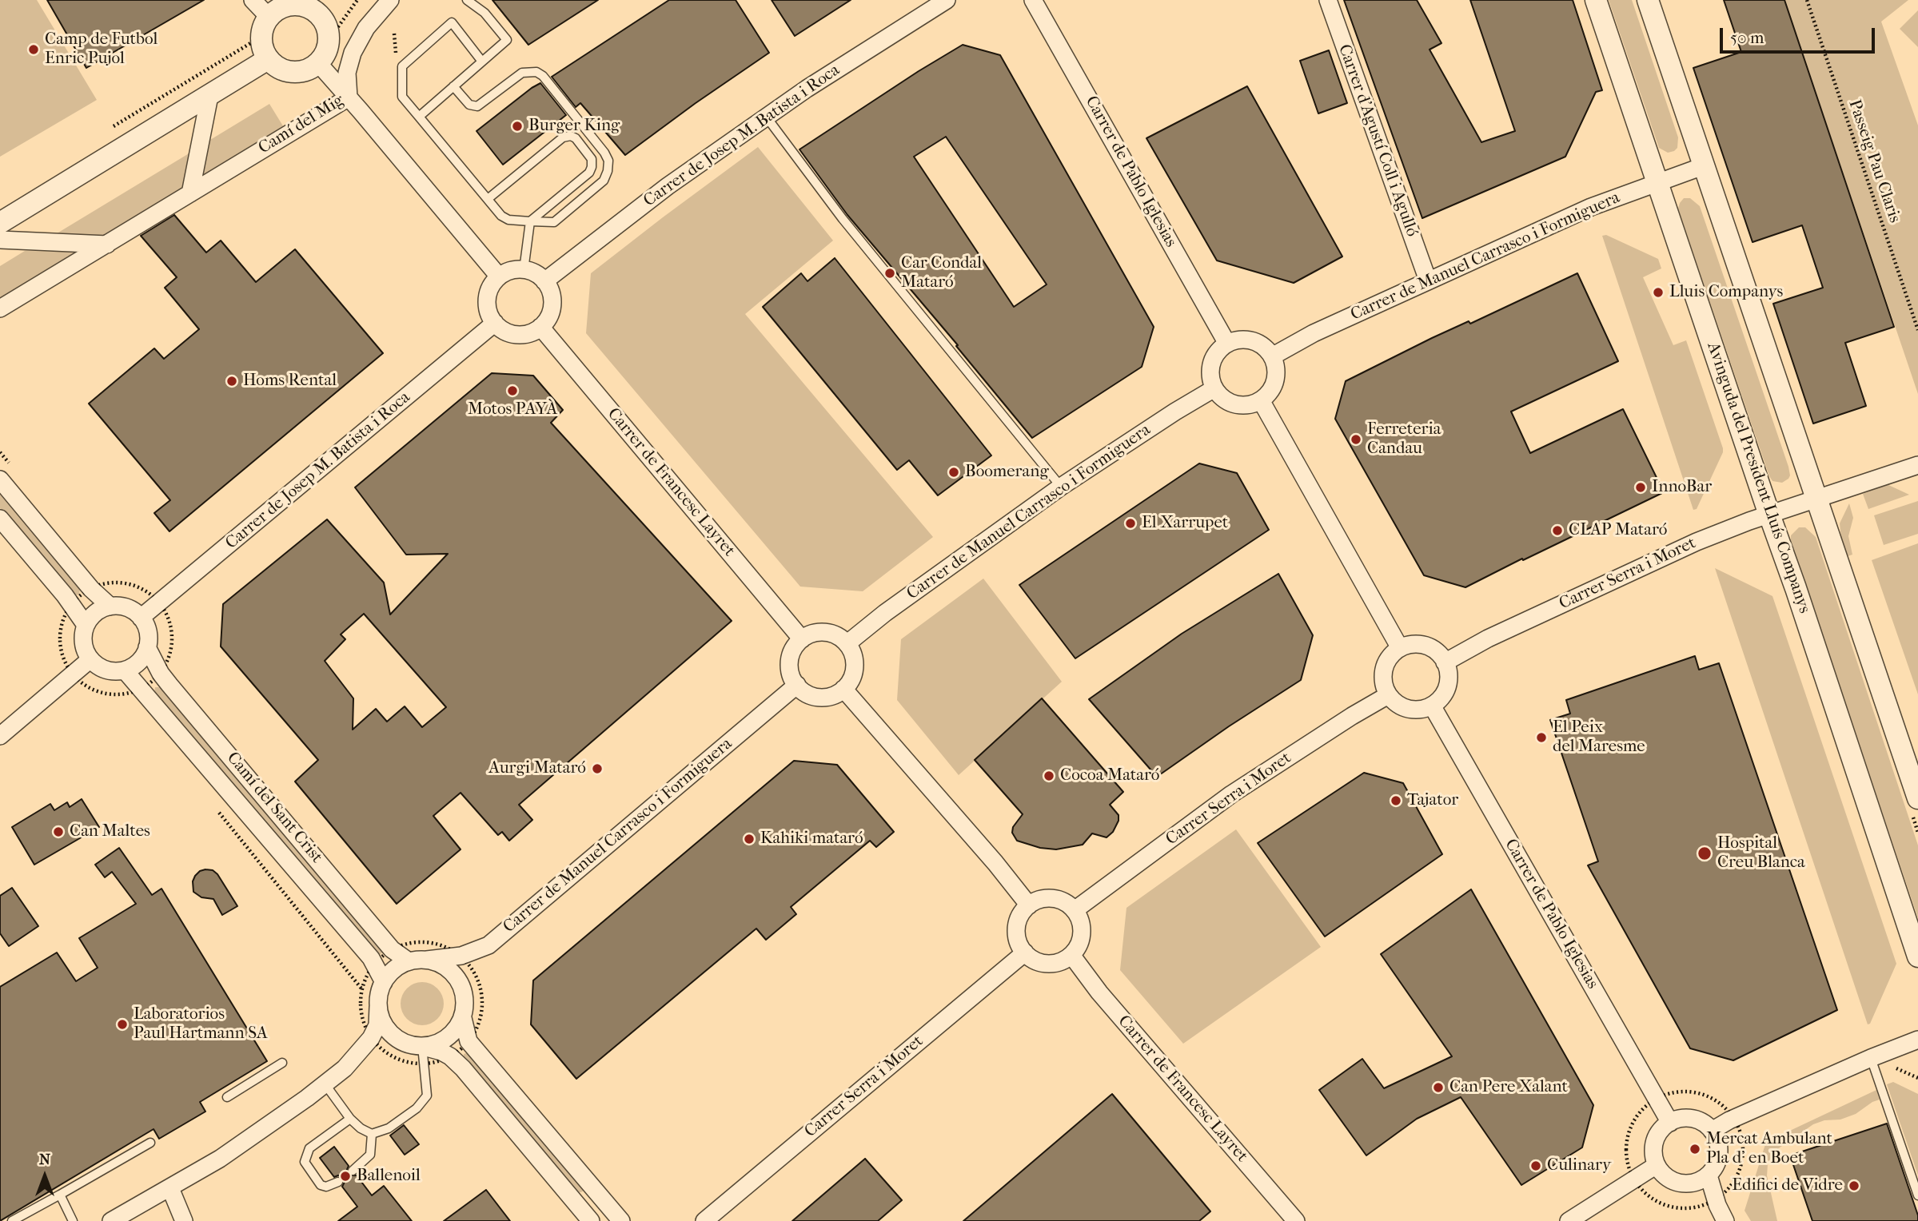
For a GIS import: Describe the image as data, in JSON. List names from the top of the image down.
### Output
{
  "streets": {
    "street": [
      "Camí del Mig",
      "Carrer de Josep M. Batista i Roca",
      "Carrer d'Agustí Coll i Agulló",
      "Carrer de Pablo Iglesias",
      "Carrer de Manuel Carrasco i Formiguera",
      "Avinguda del President Lluís Companys",
      "Carrer de Francesc Layret",
      "Carrer Serra i Moret",
      "Camí del Sant Crist"
    ],
    "path": ["Passeig Pau Claris"]
  },
  "crossings": [
    ["Carrer de Josep M. Batista i Roca", "Carrer de Francesc Layret"],
    ["Carrer de Josep M. Batista i Roca", "Camí del Sant Crist"],
    ["Carrer d'Agustí Coll i Agulló", "Carrer de Manuel Carrasco i Formiguera"],
    ["Carrer de Pablo Iglesias", "Carrer de Manuel Carrasco i Formiguera"],
    ["Carrer de Pablo Iglesias", "Carrer Serra i Moret"],
    ["Carrer de Manuel Carrasco i Formiguera", "Avinguda del President Lluís Companys"],
    ["Carrer de Manuel Carrasco i Formiguera", "Carrer de Francesc Layret"],
    ["Carrer de Manuel Carrasco i Formiguera", "Camí del Sant Crist"],
    ["Avinguda del President Lluís Companys", "Carrer Serra i Moret"],
    ["Carrer de Francesc Layret", "Carrer Serra i Moret"]
  ],
  "places": [
    "Camp de Futbol Enric Pujol",
    "Burger King",
    "Car Condal Mataró",
    "Lluis Companys",
    "Homs Rental",
    "Motos PAYÀ",
    "Ferreteria Candau",
    "Boomerang",
    "InnoBar",
    "El Xarrupet",
    "CLAP Mataró",
    "El Peix del Maresme",
    "Aurgi Mataró",
    "Cocoa Mataró",
    "Tajator",
    "Can Maltes",
    "Kahiki mataró",
    "Hospital Creu Blanca",
    "Laboratorios Paul Hartmann SA",
    "Can Pere Xalant",
    "Mercat Ambulant Pla d' en Boet",
    "Culinary",
    "Ballenoil",
    "Edifici de Vidre"
  ],
  "scale_bar": "50 m",
  "north": "top"
}
